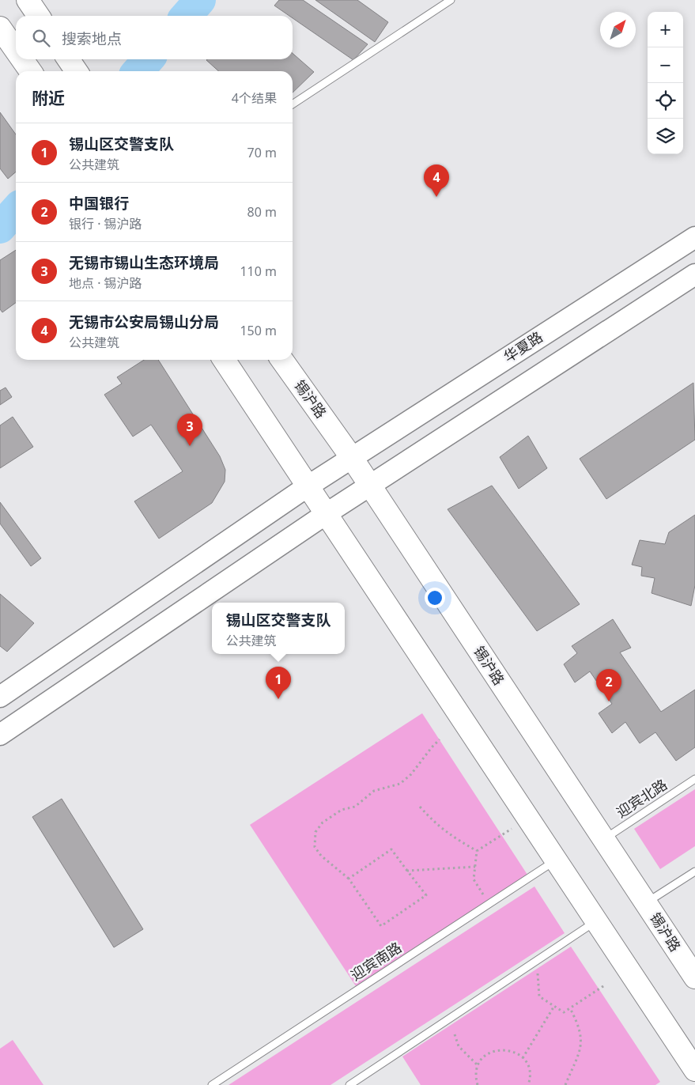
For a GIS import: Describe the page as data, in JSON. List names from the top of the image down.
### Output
{
  "streets": {
    "main road": ["锡沪路"],
    "street": ["华夏路"],
    "lane": ["迎宾北路", "迎宾南路"]
  },
  "crossings": [
    ["华夏路", "锡沪路"],
    ["锡沪路", "迎宾北路"]
  ],
  "north": "top right",
  "page": {
    "map_buttons": ["+", "−"],
    "search": "搜索地点",
    "heading": ["附近", "4个结果"],
    "list": [
      {
        "mark": "1",
        "name": "锡山区交警支队",
        "note": "公共建筑",
        "value": "70 m"
      },
      {
        "mark": "2",
        "name": "中国银行",
        "note": "银行 · 锡沪路",
        "value": "80 m"
      },
      {
        "mark": "3",
        "name": "无锡市锡山生态环境局",
        "note": "地点 · 锡沪路",
        "value": "110 m"
      },
      {
        "mark": "4",
        "name": "无锡市公安局锡山分局",
        "note": "公共建筑",
        "value": "150 m"
      }
    ],
    "pins": [
      "4",
      "3",
      "1",
      "2"
    ],
    "popup": ["锡山区交警支队", "公共建筑"]
  }
}
